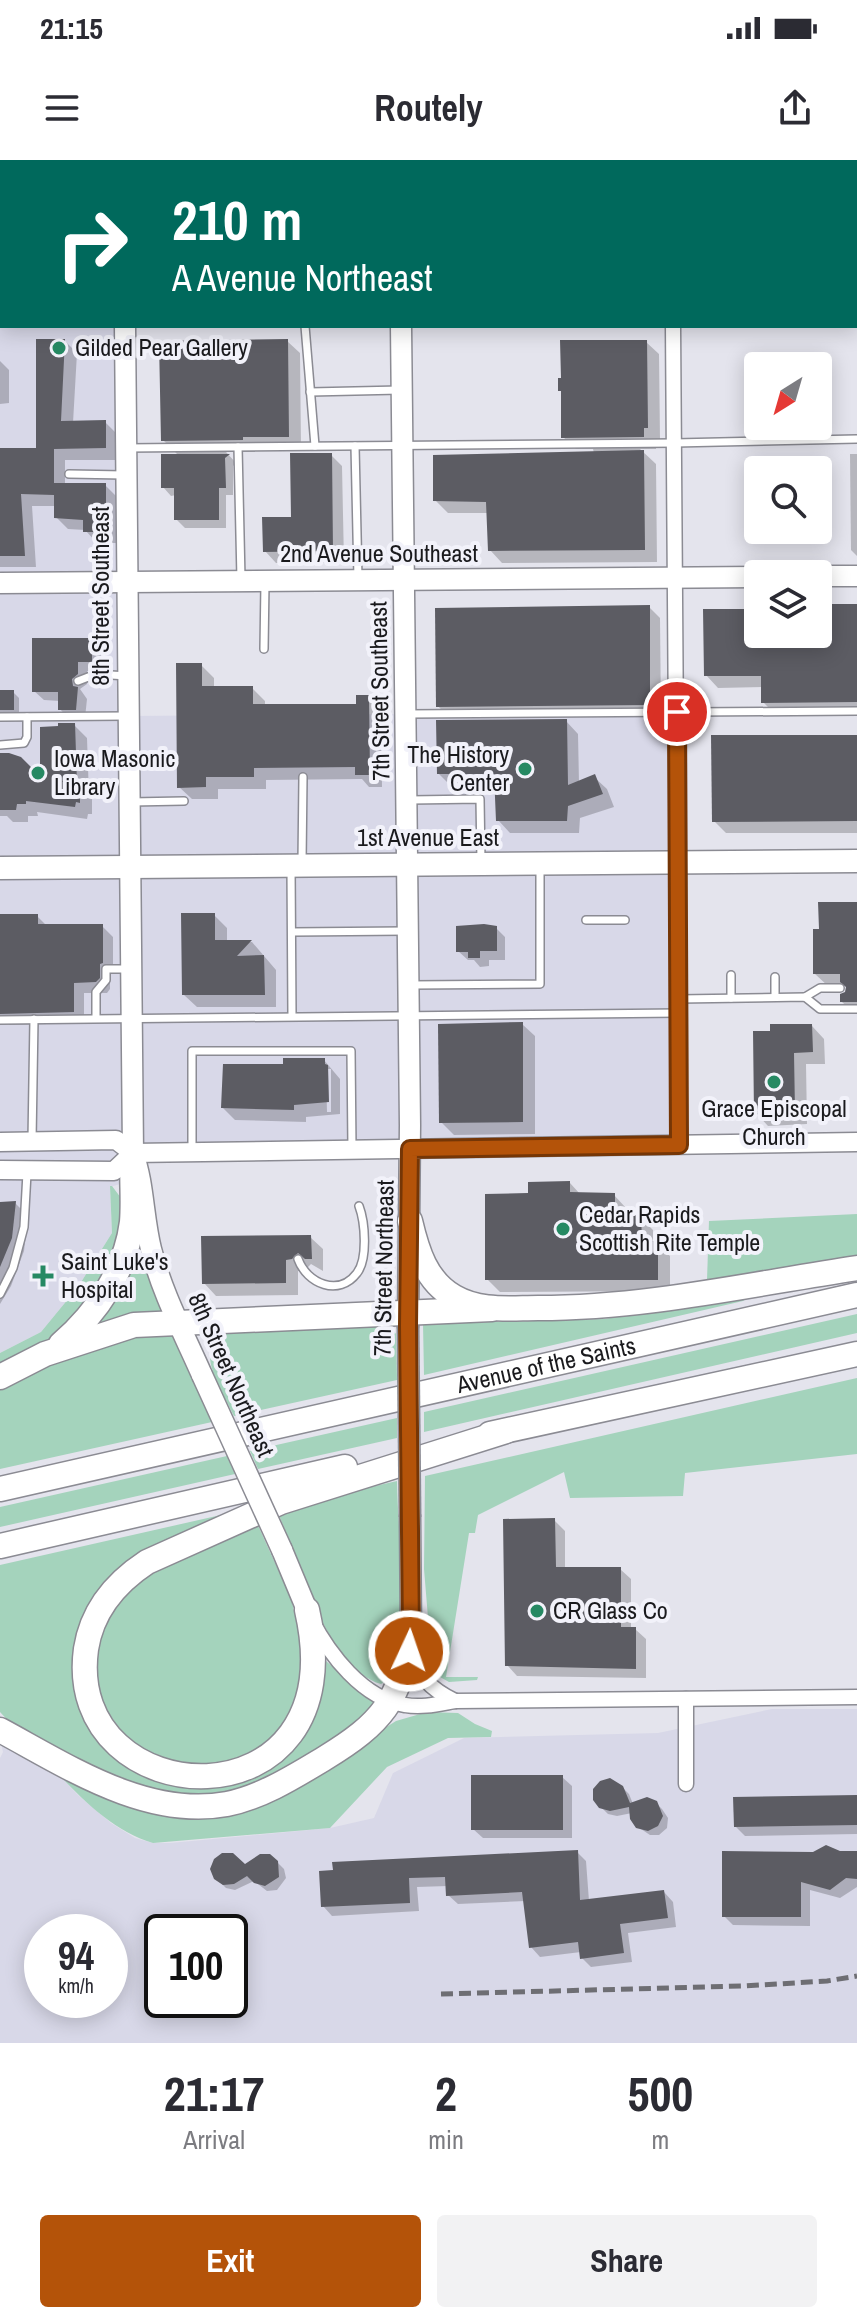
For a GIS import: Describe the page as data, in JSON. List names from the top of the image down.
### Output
{
  "streets": {
    "highway": ["Avenue of the Saints"],
    "main road": [
      "2nd Avenue Southeast",
      "8th Street Southeast",
      "7th Street Southeast",
      "1st Avenue East",
      "7th Street Northeast",
      "8th Street Northeast"
    ]
  },
  "crossings": [
    ["2nd Avenue Southeast", "8th Street Southeast"],
    ["2nd Avenue Southeast", "7th Street Southeast"],
    ["8th Street Southeast", "1st Avenue East"],
    ["8th Street Southeast", "8th Street Northeast"],
    ["7th Street Southeast", "1st Avenue East"],
    ["7th Street Southeast", "7th Street Northeast"],
    ["1st Avenue East", "7th Street Northeast"],
    ["1st Avenue East", "8th Street Northeast"],
    ["7th Street Northeast", "8th Street Northeast"]
  ],
  "places": {
    "other": [
      "Gilded Pear Gallery",
      "The History Center",
      "Iowa Masonic Library",
      "Grace Episcopal Church",
      "Cedar Rapids Scottish Rite Temple",
      "CR Glass Co"
    ],
    "health": ["Saint Luke's Hospital"]
  },
  "north": "bottom left",
  "page": {
    "status": "21:15",
    "header": "Routely",
    "turn": ["210 m", "A Avenue Northeast"],
    "speed": "94 km/h",
    "limit": "100",
    "eta": [
      "21:17",
      "Arrival",
      "2",
      "min",
      "500",
      "m"
    ],
    "buttons": ["Exit", "Share"]
  }
}
